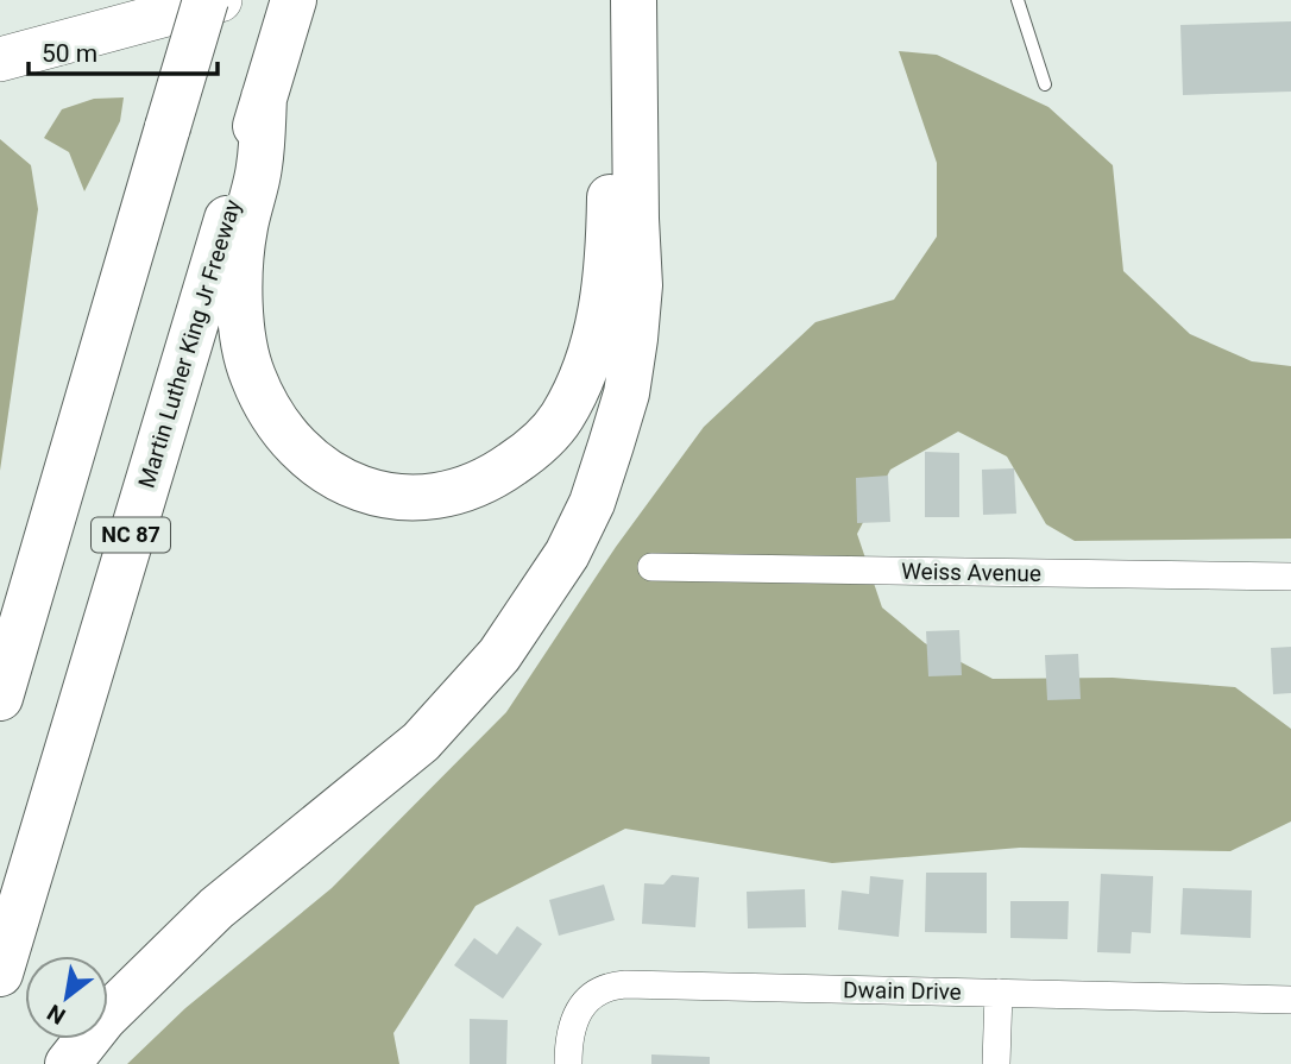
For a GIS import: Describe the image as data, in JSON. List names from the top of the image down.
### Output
{
  "streets": {
    "highway": ["Martin Luther King Jr Freeway", "NC 87"],
    "street": ["Weiss Avenue", "Dwain Drive"]
  },
  "scale_bar": "50 m",
  "north": "bottom left"
}
